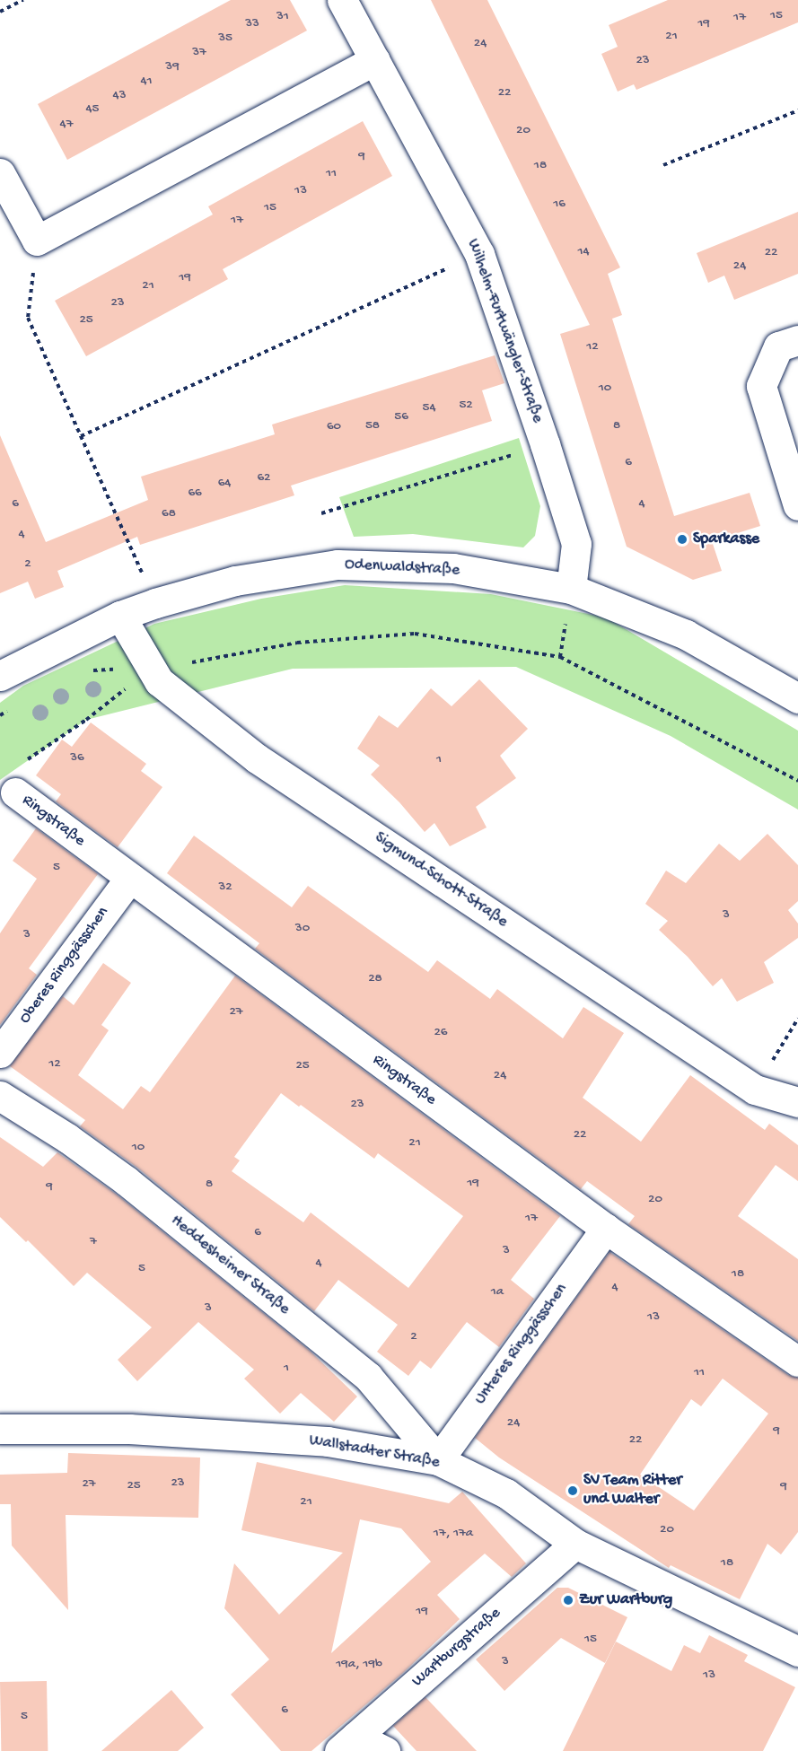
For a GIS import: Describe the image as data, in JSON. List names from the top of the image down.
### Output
{
  "streets": {
    "street": [
      "Wilhelm-Furtwängler-Straße",
      "Odenwaldstraße",
      "Ringstraße",
      "Sigmund-Schott-Straße",
      "Oberes Ringgässchen",
      "Heddesheimer Straße",
      "Unteres Ringgässchen",
      "Wallstadter Straße",
      "Wartburgstraße"
    ]
  },
  "crossings": [
    ["Wilhelm-Furtwängler-Straße", "Odenwaldstraße"],
    ["Odenwaldstraße", "Sigmund-Schott-Straße"],
    ["Ringstraße", "Oberes Ringgässchen"],
    ["Ringstraße", "Unteres Ringgässchen"],
    ["Heddesheimer Straße", "Unteres Ringgässchen"],
    ["Heddesheimer Straße", "Wallstadter Straße"],
    ["Unteres Ringgässchen", "Wallstadter Straße"],
    ["Wallstadter Straße", "Wartburgstraße"]
  ],
  "places": ["Sparkasse", "SV Team Ritter und Walter", "Zur Wartburg"],
  "house_numbers": [
    "15",
    "31",
    "17",
    "33",
    "19",
    "21",
    "35",
    "24",
    "37",
    "23",
    "39",
    "41",
    "22",
    "43",
    "45",
    "47",
    "20",
    "9",
    "18",
    "11",
    "13",
    "16",
    "15",
    "17",
    "14",
    "22",
    "24",
    "19",
    "21",
    "23",
    "25",
    "12",
    "10",
    "52",
    "54",
    "56",
    "58",
    "8",
    "60",
    "6",
    "62",
    "64",
    "66",
    "6",
    "4",
    "68",
    "4",
    "2",
    "36",
    "1",
    "5",
    "32",
    "3",
    "30",
    "3",
    "28",
    "27",
    "26",
    "12",
    "25",
    "24",
    "23",
    "22",
    "21",
    "10",
    "19",
    "8",
    "9",
    "20",
    "17",
    "6",
    "7",
    "3",
    "4",
    "5",
    "18",
    "4",
    "1a",
    "3",
    "13",
    "2",
    "1",
    "11",
    "24",
    "9",
    "22",
    "23",
    "27",
    "25",
    "9",
    "21",
    "20",
    "17, 17a",
    "18",
    "19",
    "15",
    "3",
    "19a, 19b",
    "13",
    "6",
    "5"
  ]
}
